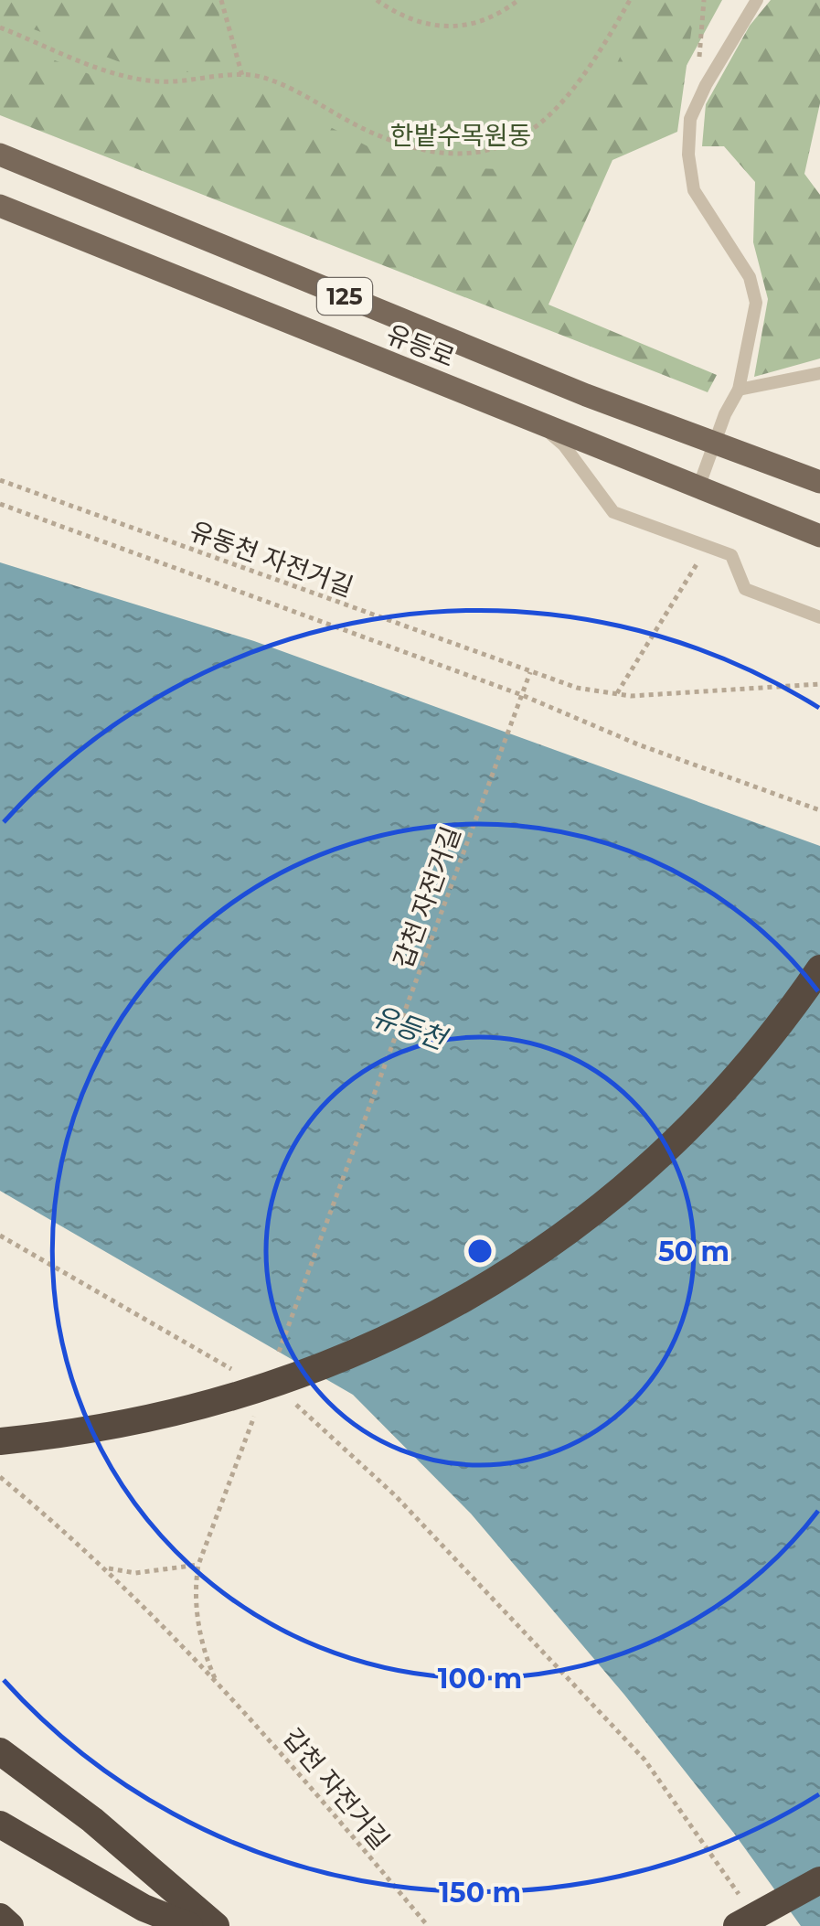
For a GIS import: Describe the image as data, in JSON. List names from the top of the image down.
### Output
{
  "streets": {
    "main road": ["125", "유등로"],
    "path": ["유동천 자전거길", "갑천 자전거길"]
  },
  "crossings": [
    ["유동천 자전거길", "갑천 자전거길"]
  ],
  "water": ["유등천"],
  "parks": ["한밭수목원동"],
  "rings": ["50 m", "100 m", "150 m"]
}
